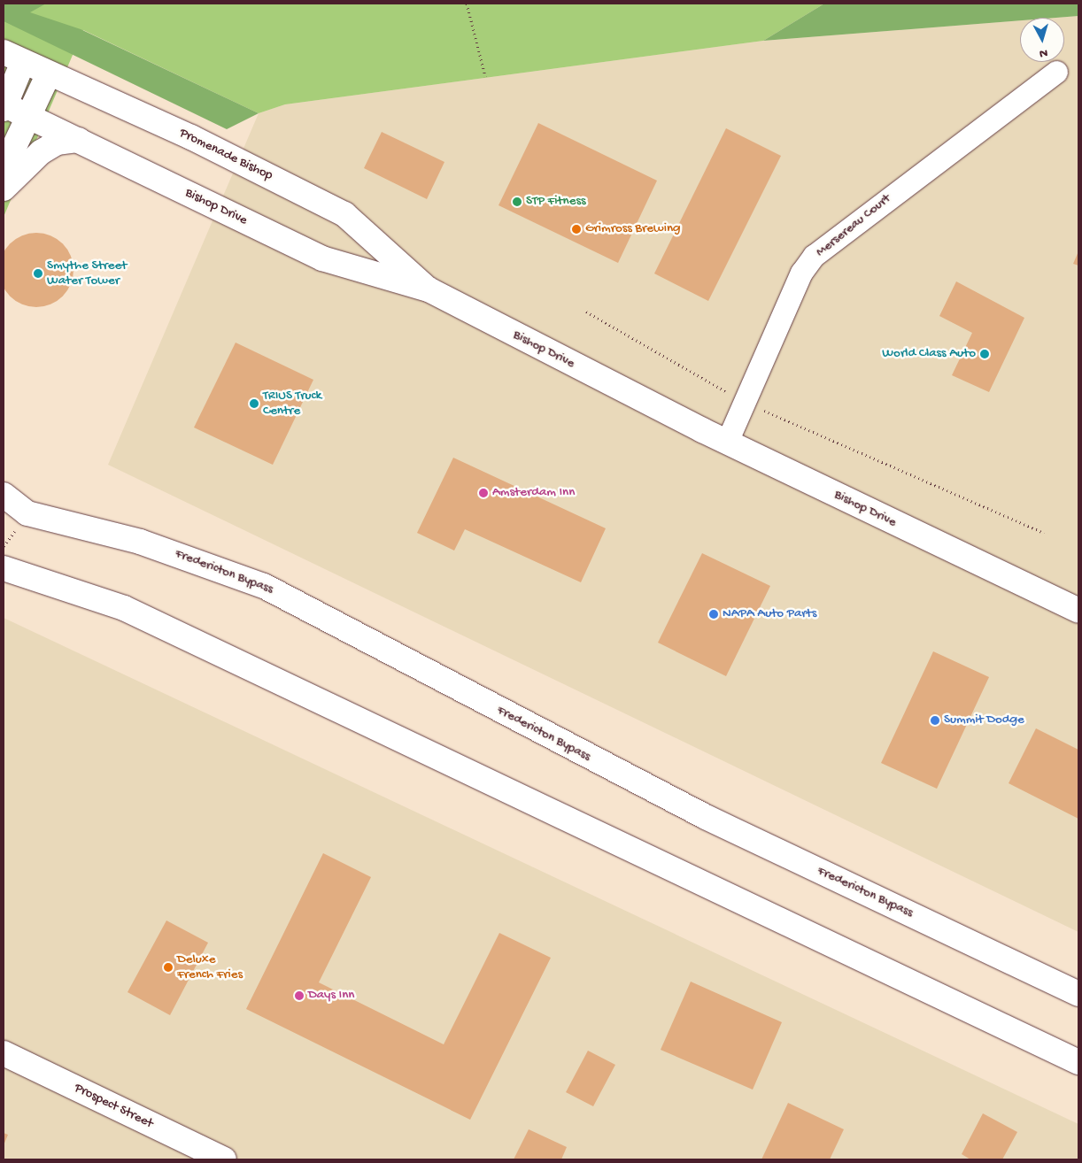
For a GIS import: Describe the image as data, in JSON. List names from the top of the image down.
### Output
{
  "streets": {
    "main road": [
      "Promenade Bishop",
      "Bishop Drive",
      "Fredericton Bypass",
      "Prospect Street"
    ],
    "street": ["Mersereau Court"]
  },
  "crossings": [
    ["Promenade Bishop", "Bishop Drive"],
    ["Bishop Drive", "Mersereau Court"]
  ],
  "places": [
    "STP Fitness",
    "Grimross Brewing",
    "Smythe Street Water Tower",
    "World Class Auto",
    "TRIUS Truck Centre",
    "Amsterdam Inn",
    "NAPA Auto Parts",
    "Summit Dodge",
    "Deluxe French Fries",
    "Days Inn"
  ],
  "north": "bottom"
}
